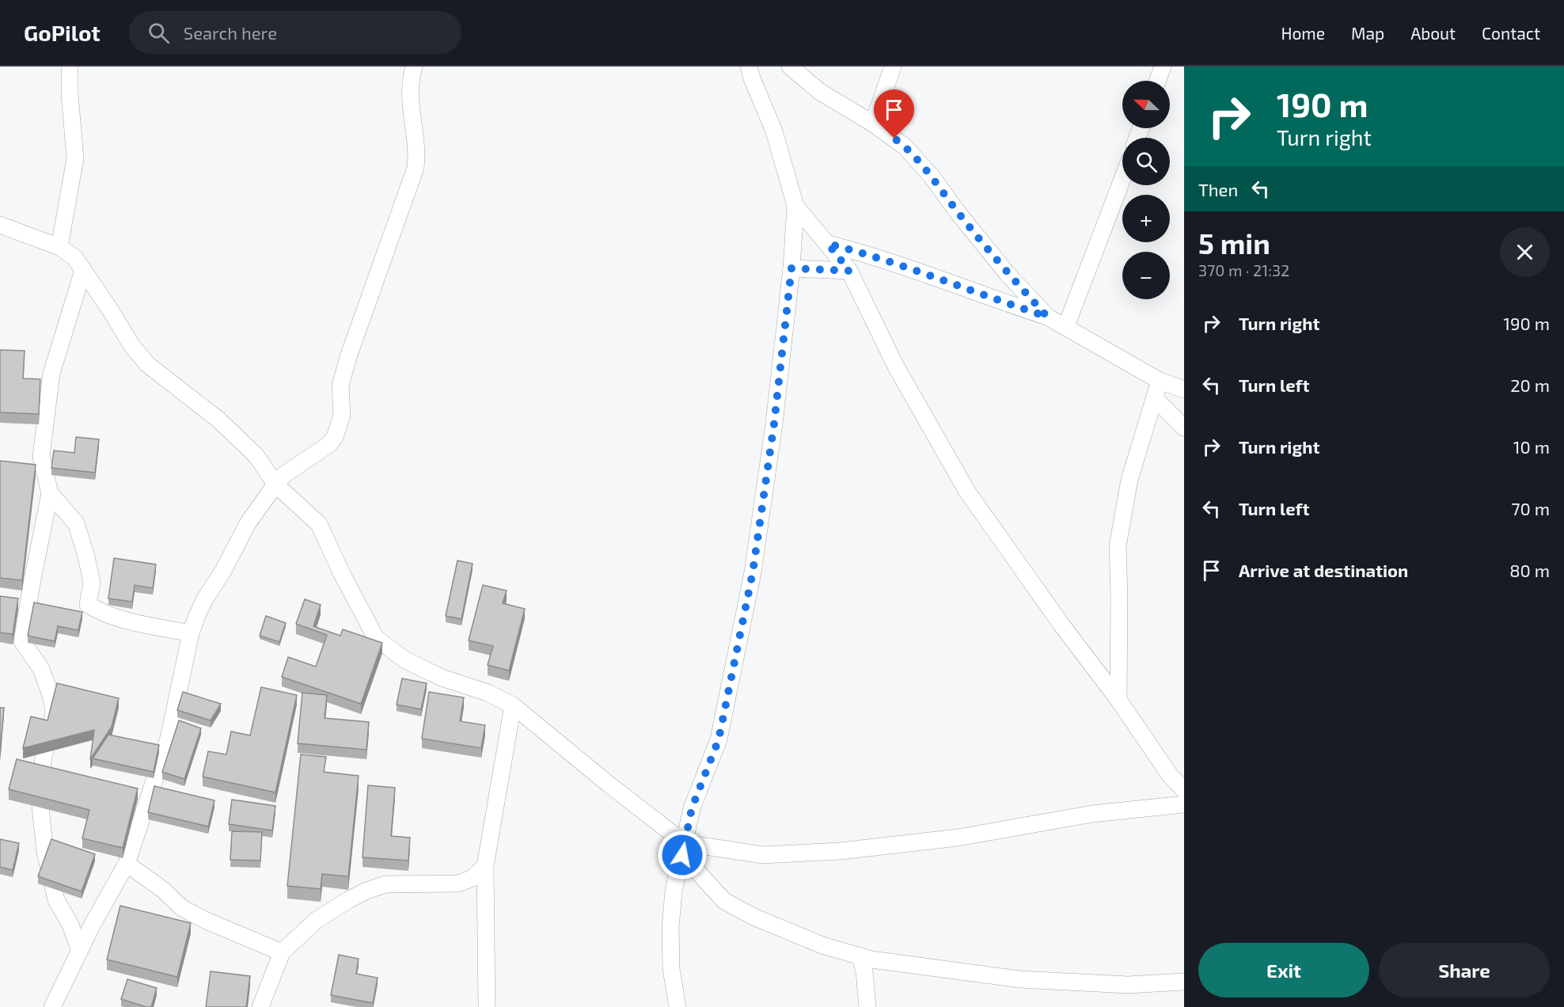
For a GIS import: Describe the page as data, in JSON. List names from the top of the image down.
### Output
{
  "north": "left",
  "page": {
    "header": "GoPilot",
    "search": "Search here",
    "nav": [
      "Home",
      "Map",
      "About",
      "Contact"
    ],
    "turn": ["190 m", "Turn right"],
    "map_buttons": ["+", "−"],
    "then": "Then",
    "heading": ["5 min", "370 m · 21:32"],
    "list": [
      {
        "name": "Turn right",
        "value": "190 m"
      },
      {
        "name": "Turn left",
        "value": "20 m"
      },
      {
        "name": "Turn right",
        "value": "10 m"
      },
      {
        "name": "Turn left",
        "value": "70 m"
      },
      {
        "name": "Arrive at destination",
        "value": "80 m"
      }
    ],
    "buttons": ["Exit", "Share"]
  }
}
